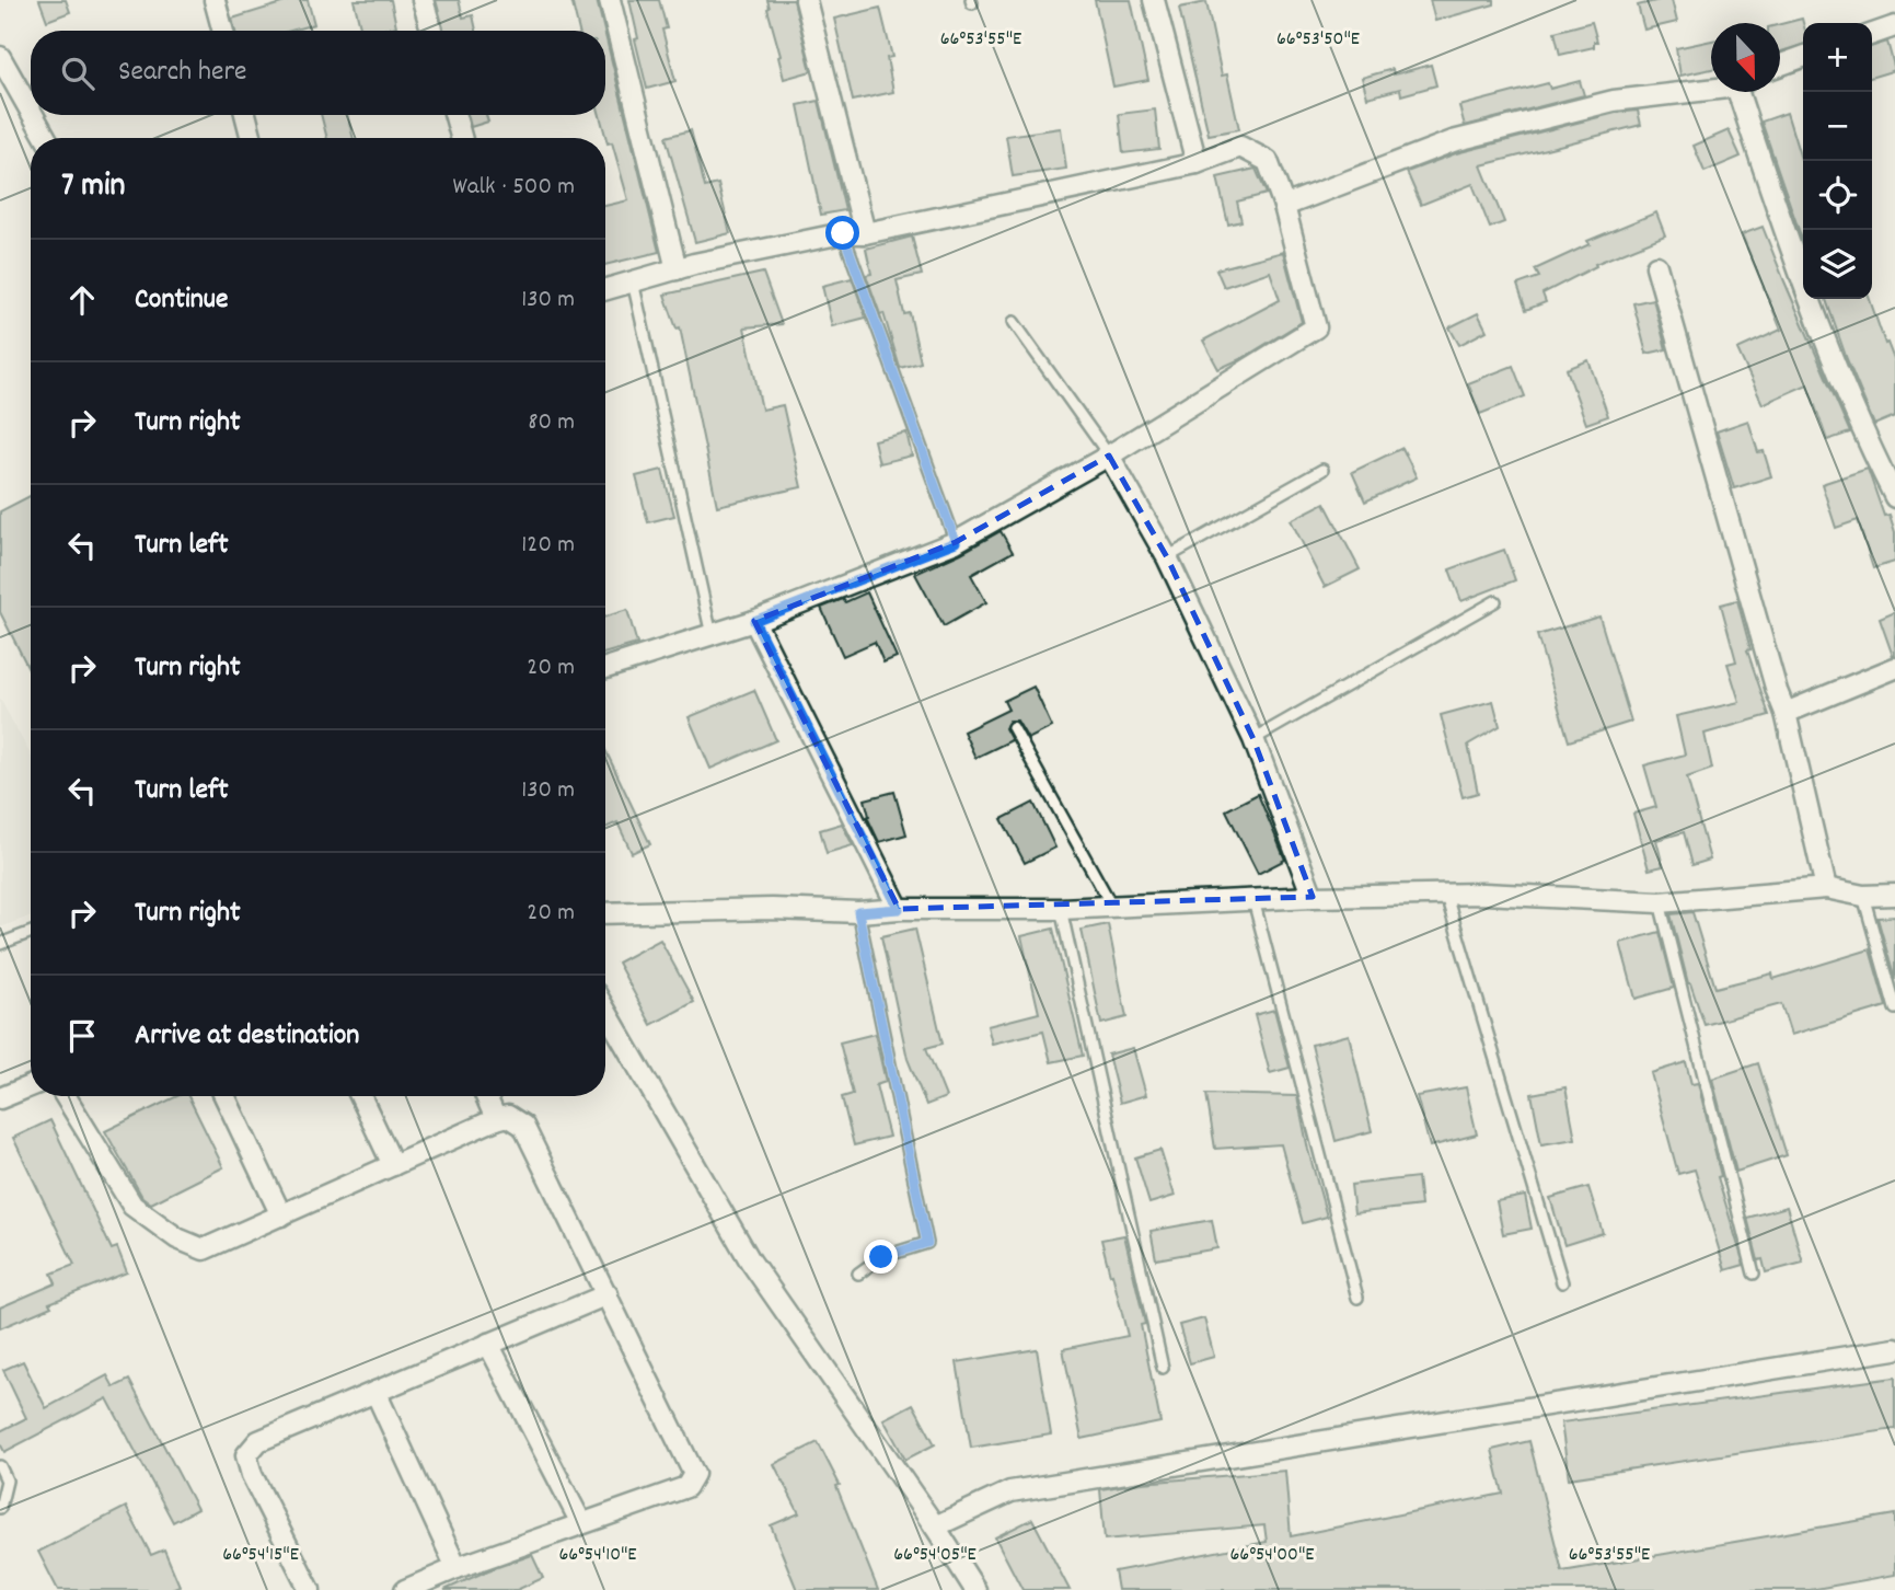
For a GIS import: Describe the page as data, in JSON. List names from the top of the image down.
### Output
{
  "north": "bottom",
  "page": {
    "map_buttons": ["+", "−"],
    "search": "Search here",
    "heading": ["7 min", "Walk · 500 m"],
    "list": [
      ["Continue", "130 m"],
      ["Turn right", "80 m"],
      ["Turn left", "120 m"],
      ["Turn right", "20 m"],
      ["Turn left", "130 m"],
      ["Turn right", "20 m"],
      "Arrive at destination"
    ]
  },
  "coordinates": [
    "66°53'55\"E",
    "66°53'50\"E",
    "66°54'15\"E",
    "66°54'10\"E",
    "66°54'05\"E",
    "66°54'00\"E"
  ]
}
